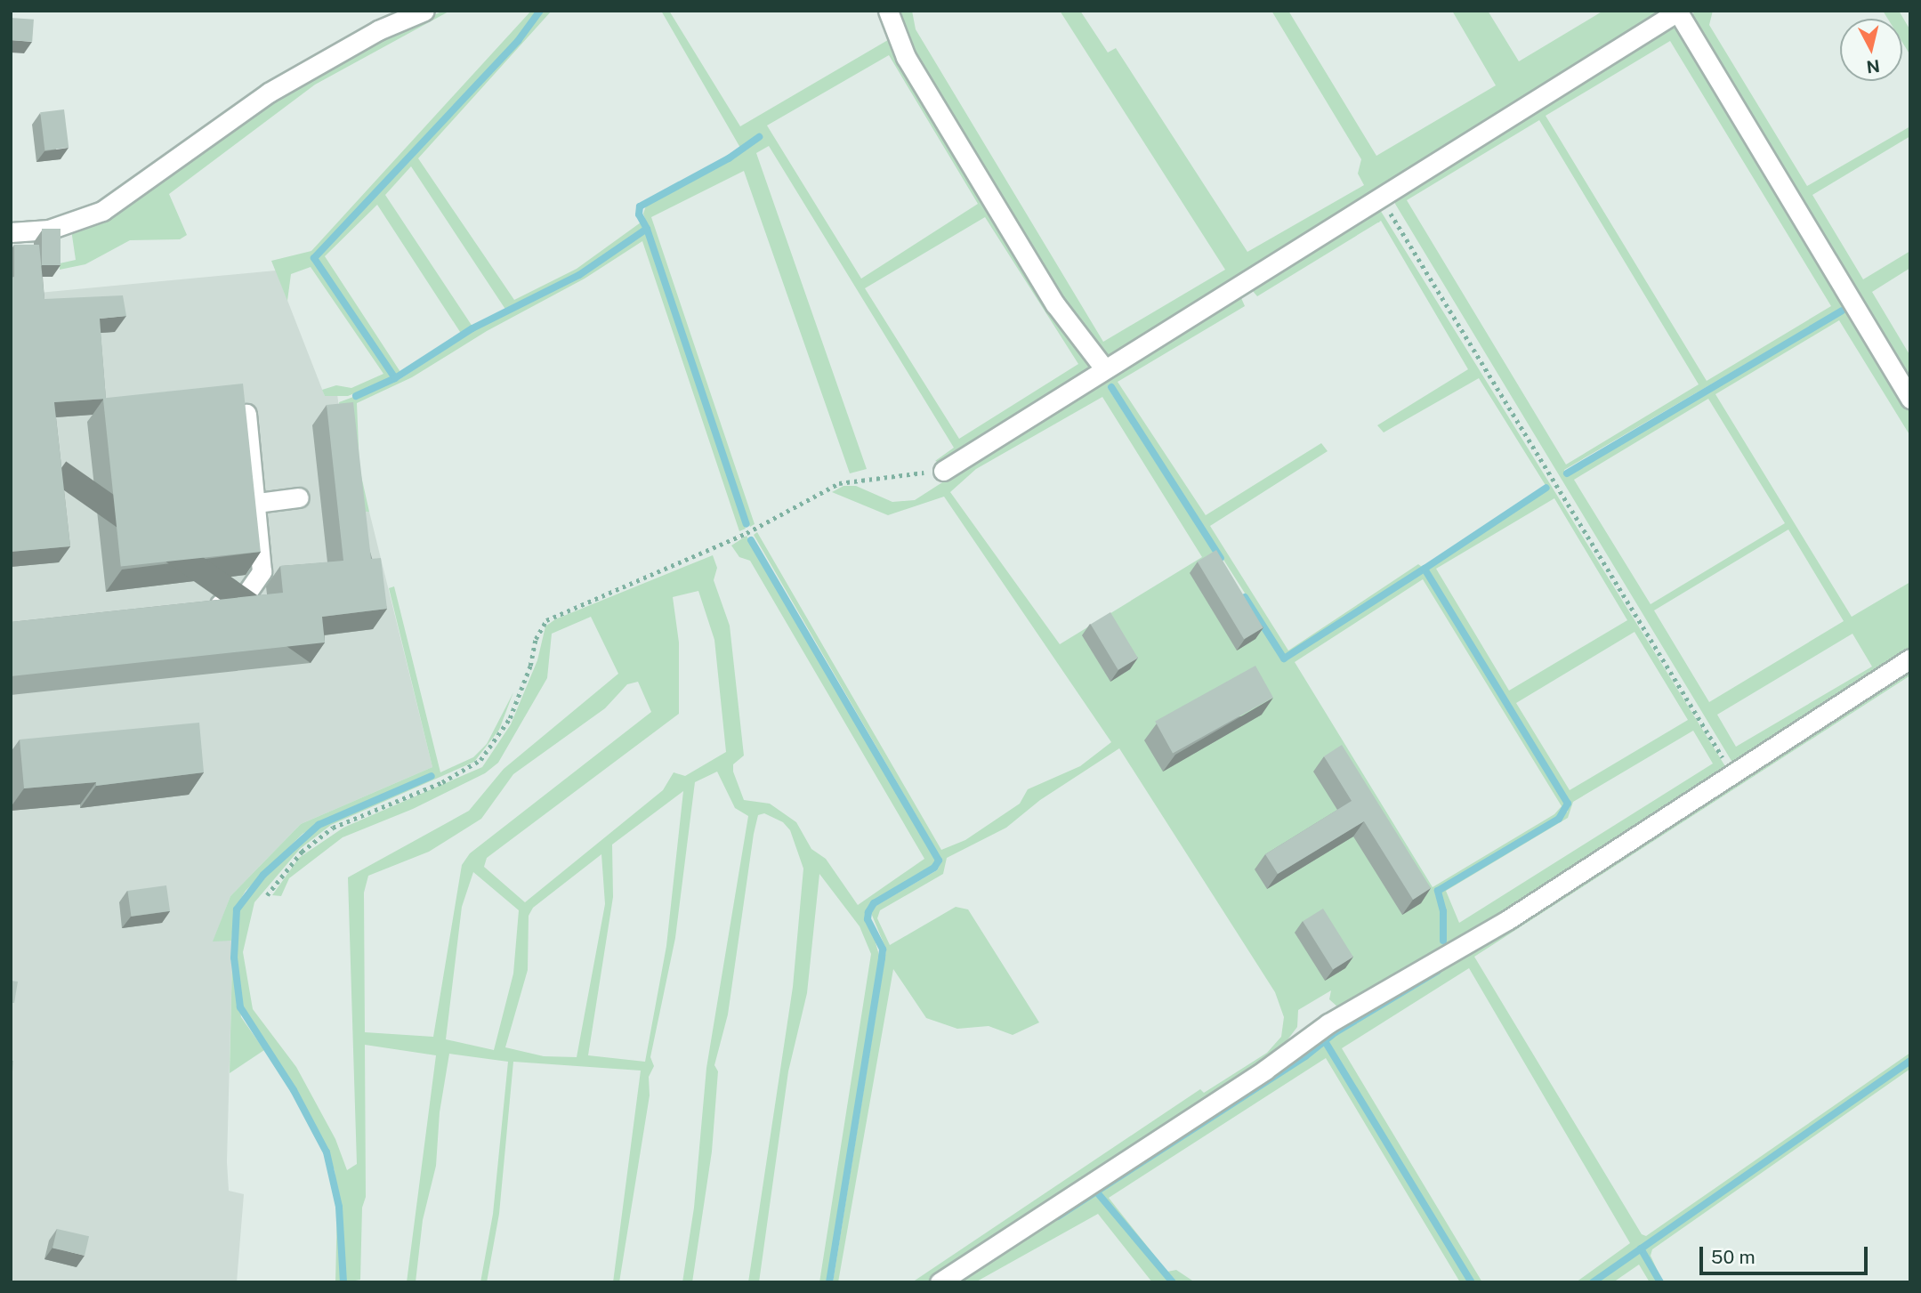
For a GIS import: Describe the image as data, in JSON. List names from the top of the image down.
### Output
{
  "scale_bar": "50 m",
  "north": "bottom"
}
